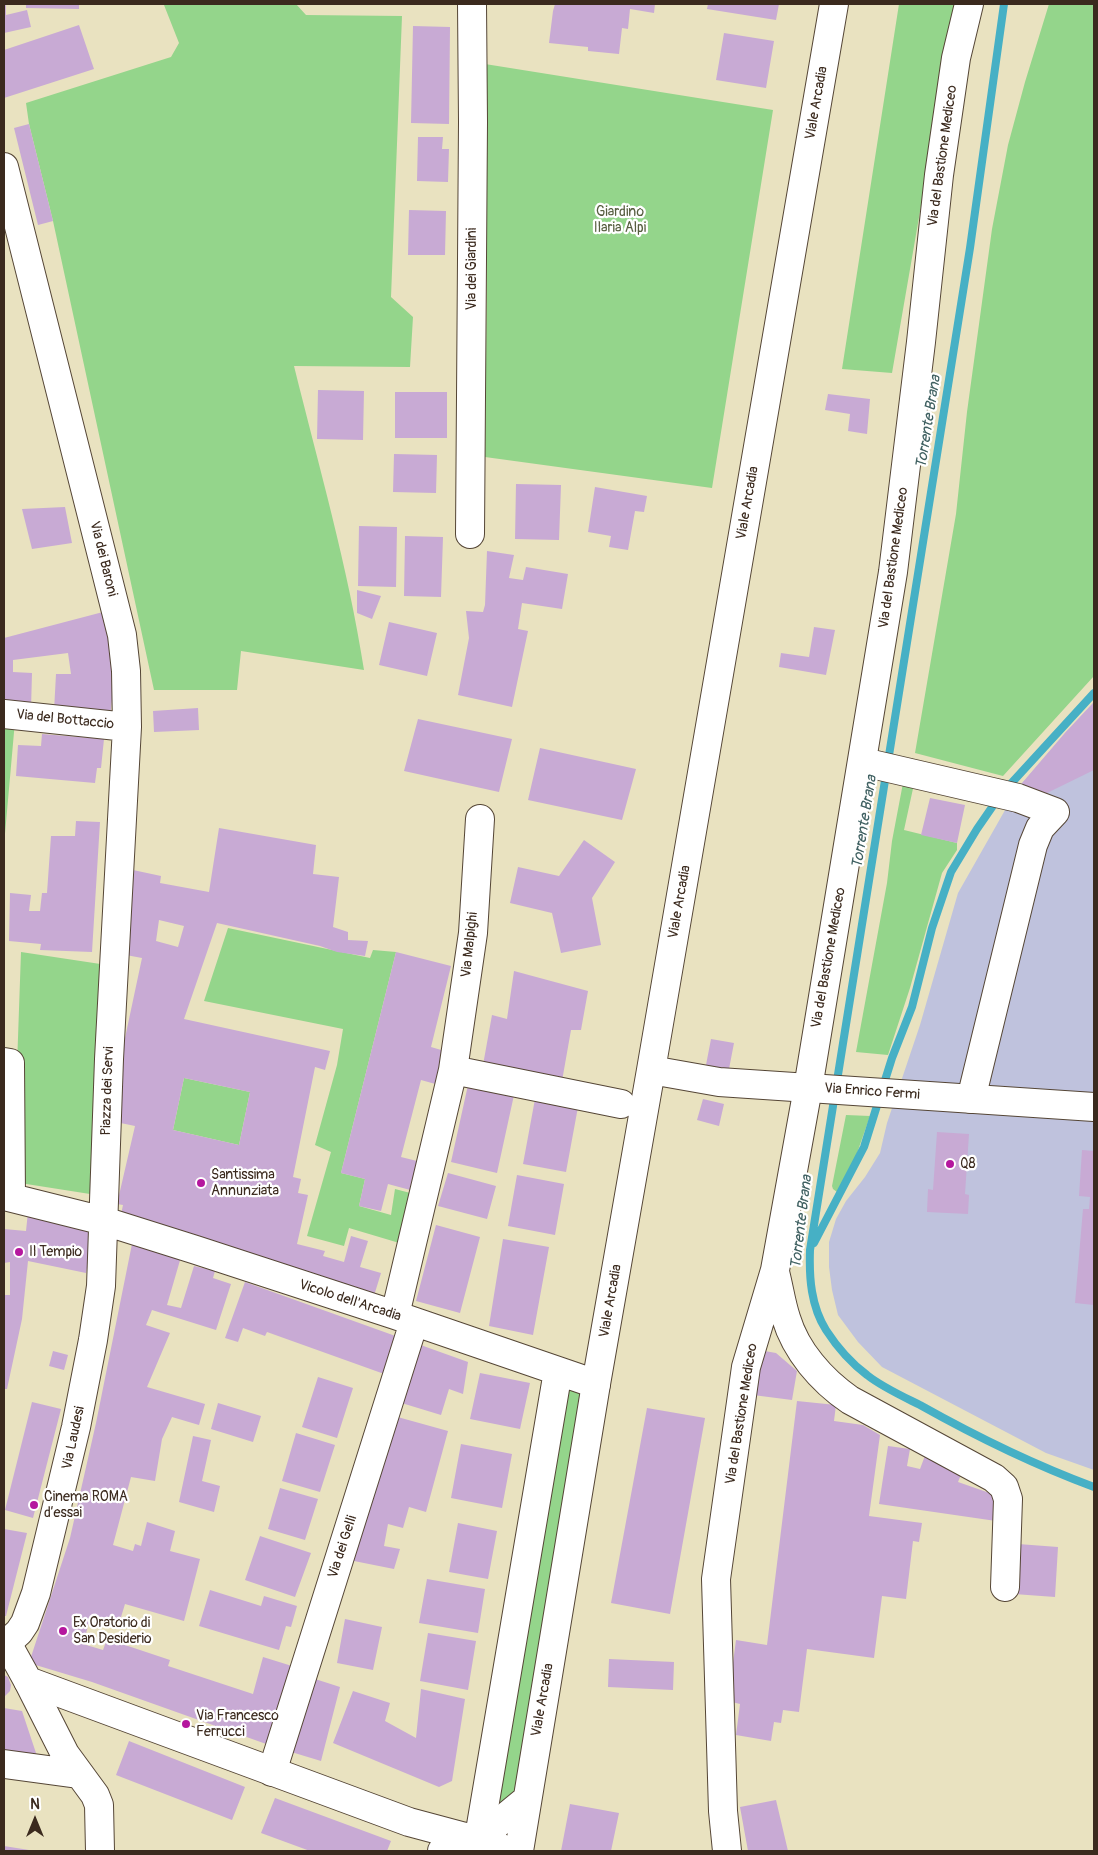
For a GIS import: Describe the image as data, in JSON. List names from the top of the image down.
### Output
{
  "streets": {
    "street": [
      "Viale Arcadia",
      "Via del Bastione Mediceo",
      "Via dei Giardini",
      "Via dei Baroni",
      "Via del Bottaccio",
      "Via Malpighi",
      "Piazza dei Servi",
      "Via Enrico Fermi",
      "Vicolo dell'Arcadia",
      "Via Laudesi",
      "Via dei Gelli"
    ]
  },
  "crossings": [
    ["Viale Arcadia", "Via Enrico Fermi"],
    ["Viale Arcadia", "Vicolo dell'Arcadia"],
    ["Via del Bastione Mediceo", "Via Enrico Fermi"],
    ["Via dei Baroni", "Via del Bottaccio"],
    ["Via dei Baroni", "Piazza dei Servi"],
    ["Via Malpighi", "Vicolo dell'Arcadia"],
    ["Via Malpighi", "Via dei Gelli"],
    ["Piazza dei Servi", "Vicolo dell'Arcadia"],
    ["Piazza dei Servi", "Via Laudesi"],
    ["Vicolo dell'Arcadia", "Via Laudesi"],
    ["Vicolo dell'Arcadia", "Via dei Gelli"]
  ],
  "water": ["Torrente Brana"],
  "parks": ["Giardino Ilaria Alpi"],
  "places": [
    "Q8",
    "Santissima Annunziata",
    "Il Tempio",
    "Cinema ROMA d’essai",
    "Ex Oratorio di San Desiderio",
    "Via Francesco Ferrucci"
  ],
  "north": "top"
}
